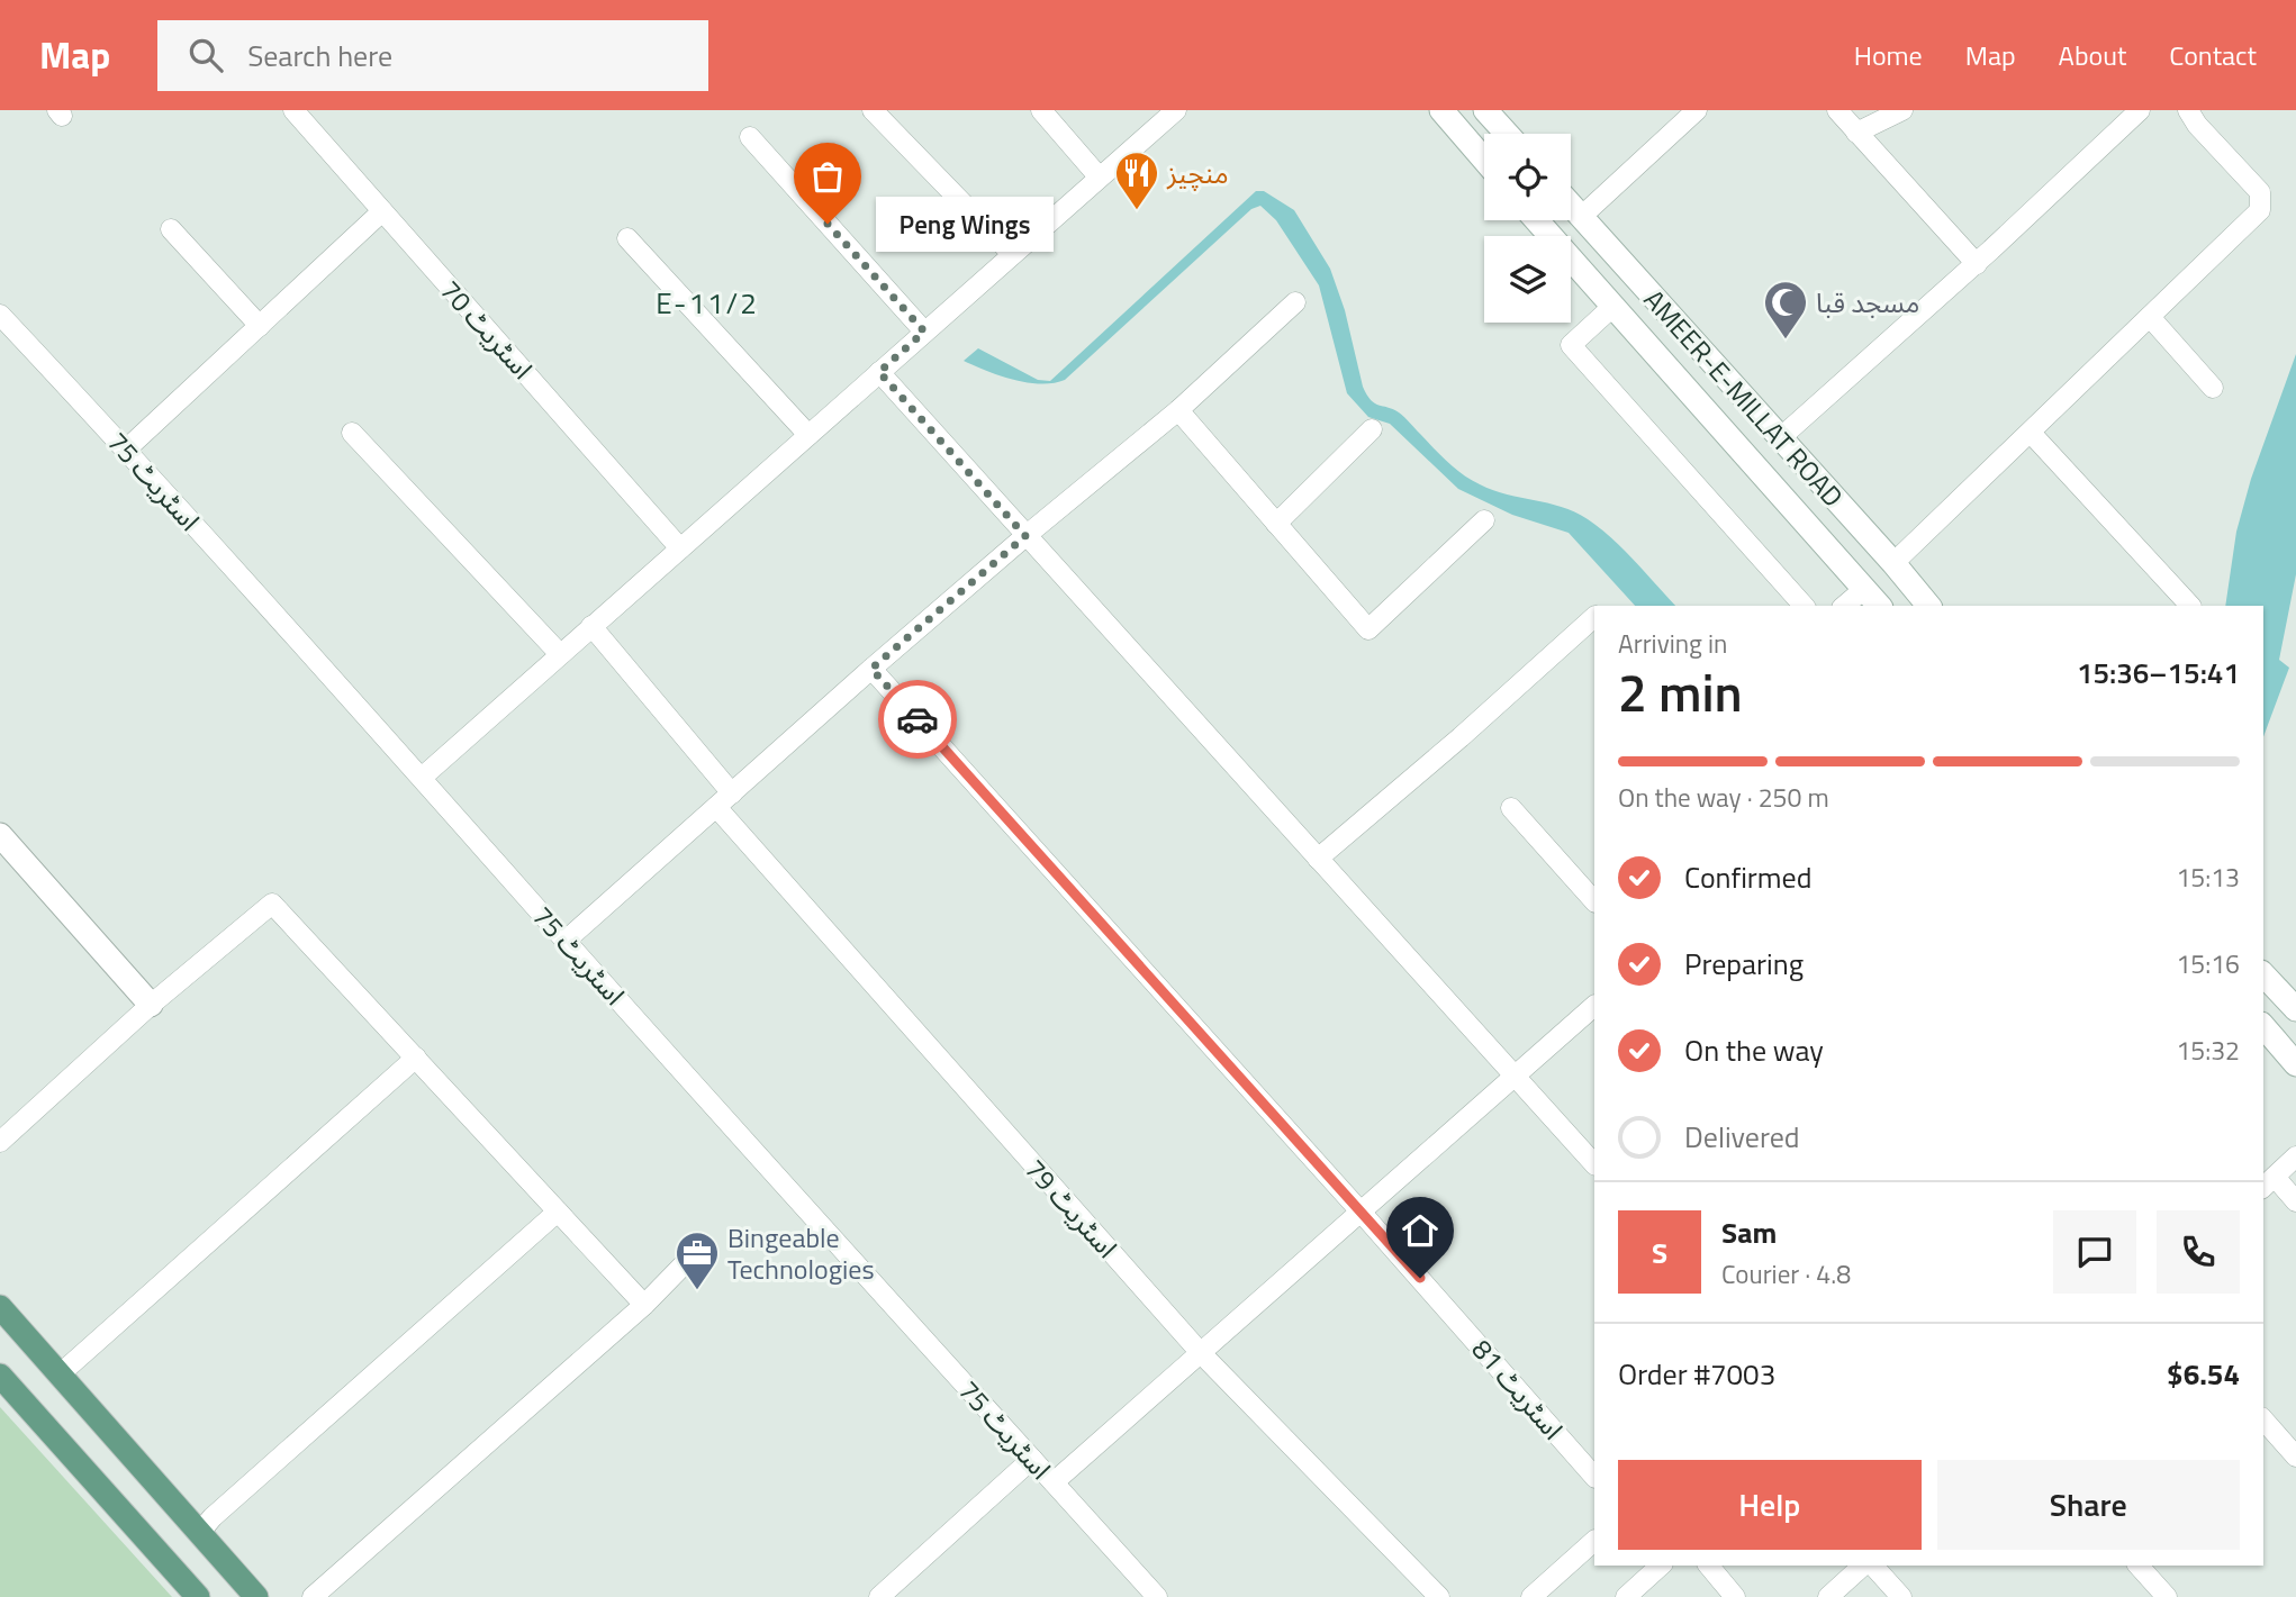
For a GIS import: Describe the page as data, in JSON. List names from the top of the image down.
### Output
{
  "streets": {
    "main road": ["AMEER-E-MILLAT ROAD"],
    "street": [
      "اسٹریٹ 70",
      "اسٹریٹ 75",
      "اسٹریٹ 79",
      "اسٹریٹ 81"
    ]
  },
  "districts": ["E-11/2"],
  "places": {
    "restaurant": ["منچیز"],
    "other": ["Peng Wings"],
    "mosque": ["مسجد قبا"],
    "office": ["Bingeable Technologies"]
  },
  "page": {
    "header": "Map",
    "search": "Search here",
    "nav": [
      "Home",
      "Map",
      "About",
      "Contact"
    ],
    "bubble": "Peng Wings",
    "heading": ["2 min", "Arriving in", "15:36–15:41"],
    "panel": [
      "Sam",
      "Courier · 4.8",
      "Order #7003",
      "$6.54"
    ],
    "bar": "On the way · 250 m",
    "list": [
      ["Confirmed", "15:13"],
      ["Preparing", "15:16"],
      ["On the way", "15:32"],
      "Delivered"
    ],
    "round": "S",
    "buttons": ["Help", "Share"]
  }
}
